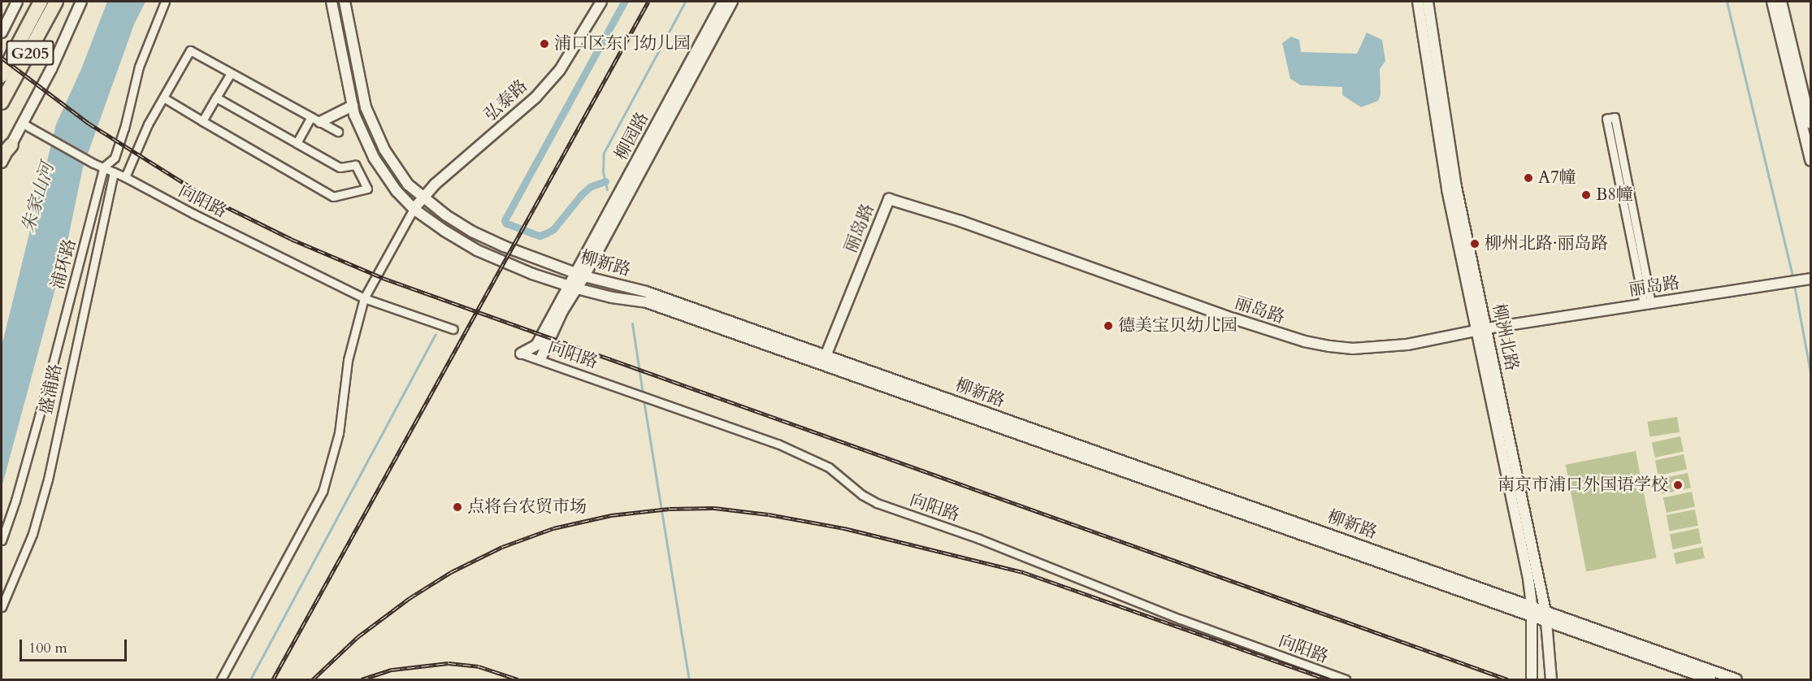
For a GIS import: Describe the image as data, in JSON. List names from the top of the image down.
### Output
{
  "streets": {
    "highway": ["G205"],
    "main road": [
      "弘泰路",
      "柳园路",
      "丽岛路",
      "柳新路",
      "柳洲北路"
    ],
    "street": ["向阳路", "浦环路", "盛浦路"]
  },
  "crossings": [
    ["弘泰路", "柳新路"],
    ["柳园路", "柳新路"],
    ["向阳路", "浦环路"],
    ["向阳路", "盛浦路"],
    ["丽岛路", "柳新路"],
    ["丽岛路", "柳洲北路"],
    ["柳新路", "柳洲北路"]
  ],
  "water": ["朱家山河"],
  "places": [
    "浦口区东门幼儿园",
    "A7幢",
    "B8幢",
    "柳州北路·丽岛路",
    "德美宝贝幼儿园",
    "南京市浦口外国语学校",
    "点将台农贸市场"
  ],
  "scale_bar": "100 m"
}
